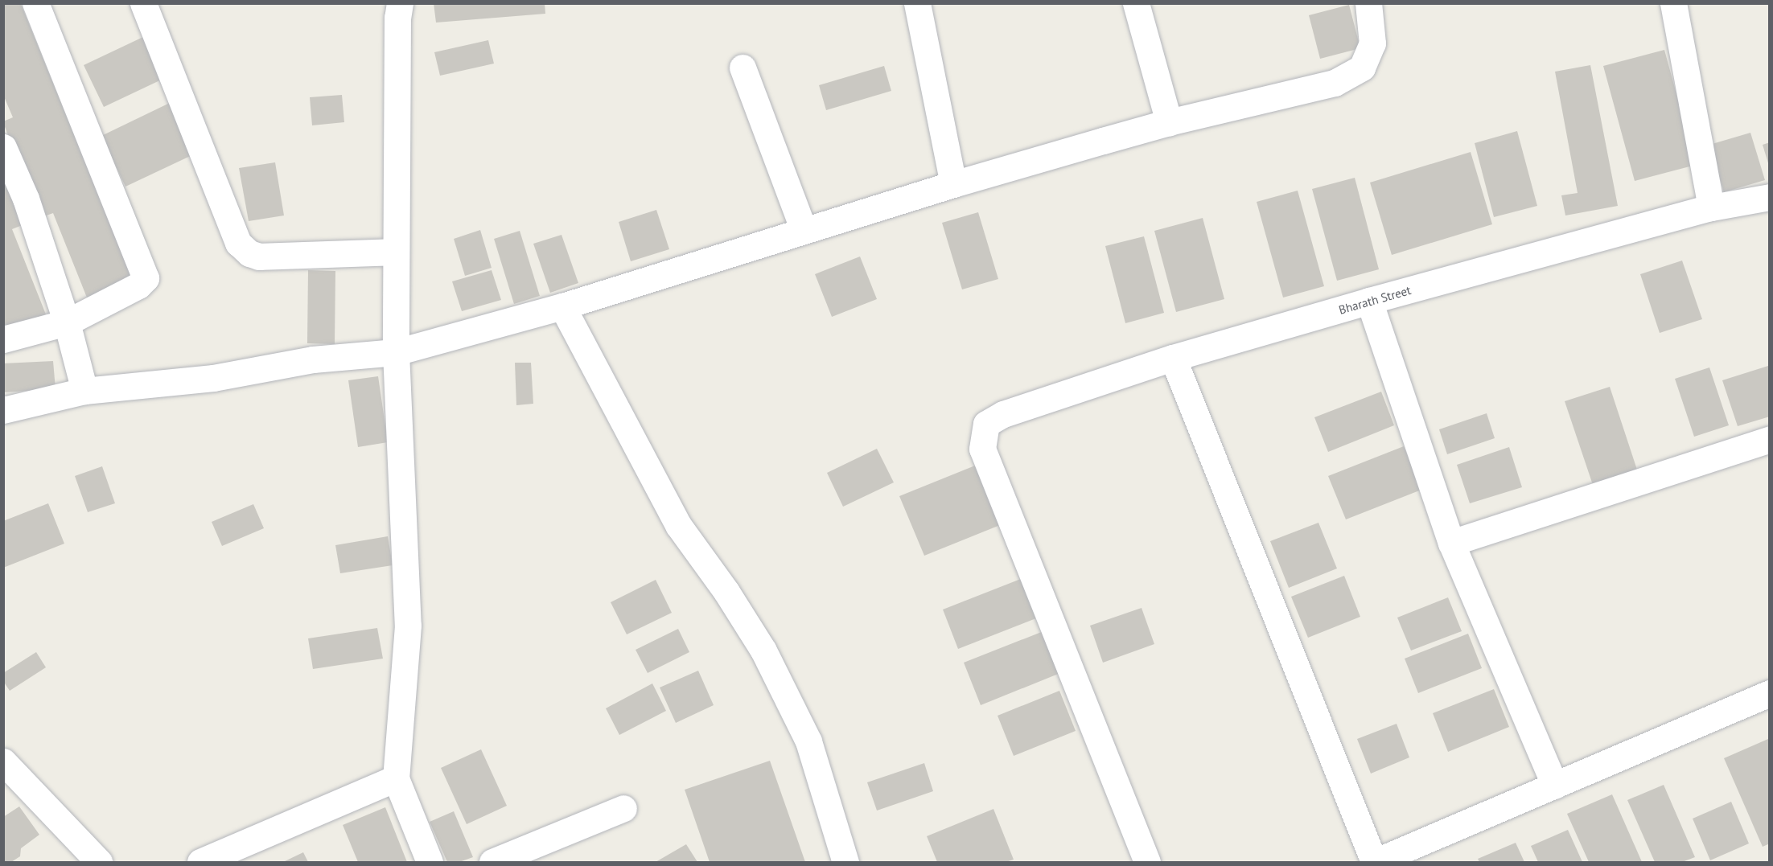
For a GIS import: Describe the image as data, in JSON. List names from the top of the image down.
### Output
{
  "streets": {
    "street": ["Bharath Street"]
  }
}
